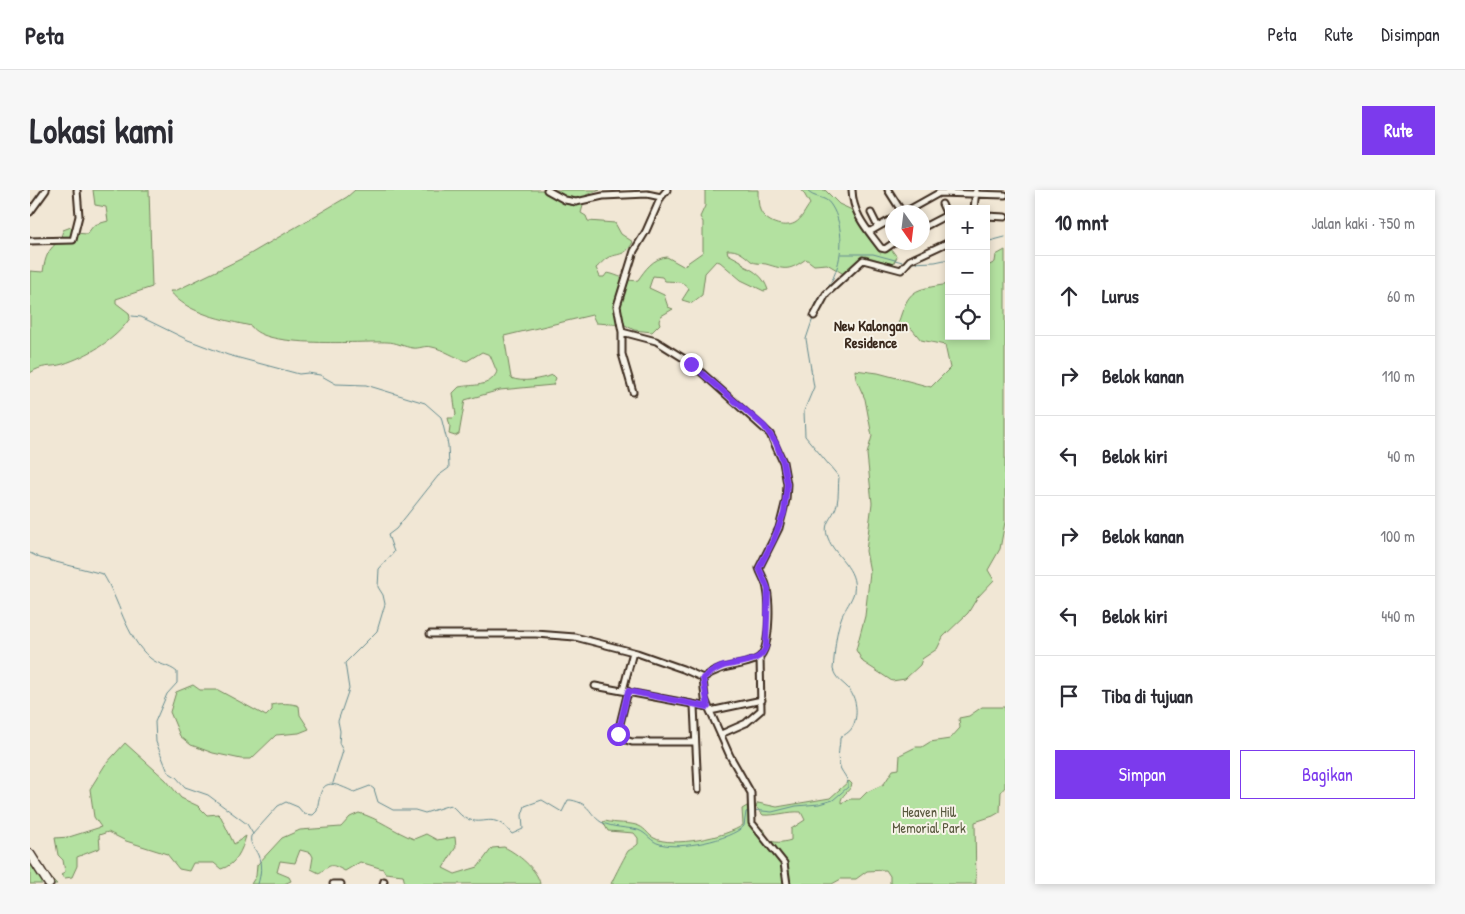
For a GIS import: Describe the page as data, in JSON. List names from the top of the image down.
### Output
{
  "districts": ["New Kalongan Residence"],
  "parks": ["Heaven Hill Memorial Park"],
  "north": "bottom",
  "page": {
    "header": "Peta",
    "nav": ["Peta", "Rute", "Disimpan"],
    "buttons": [
      "Rute",
      ["Simpan", "Bagikan"]
    ],
    "title": "Lokasi kami",
    "heading": ["10 mnt", "Jalan kaki · 750 m"],
    "map_buttons": ["+", "−"],
    "list": [
      ["Lurus", "60 m"],
      ["Belok kanan", "110 m"],
      ["Belok kiri", "40 m"],
      ["Belok kanan", "100 m"],
      ["Belok kiri", "440 m"],
      "Tiba di tujuan"
    ]
  }
}
